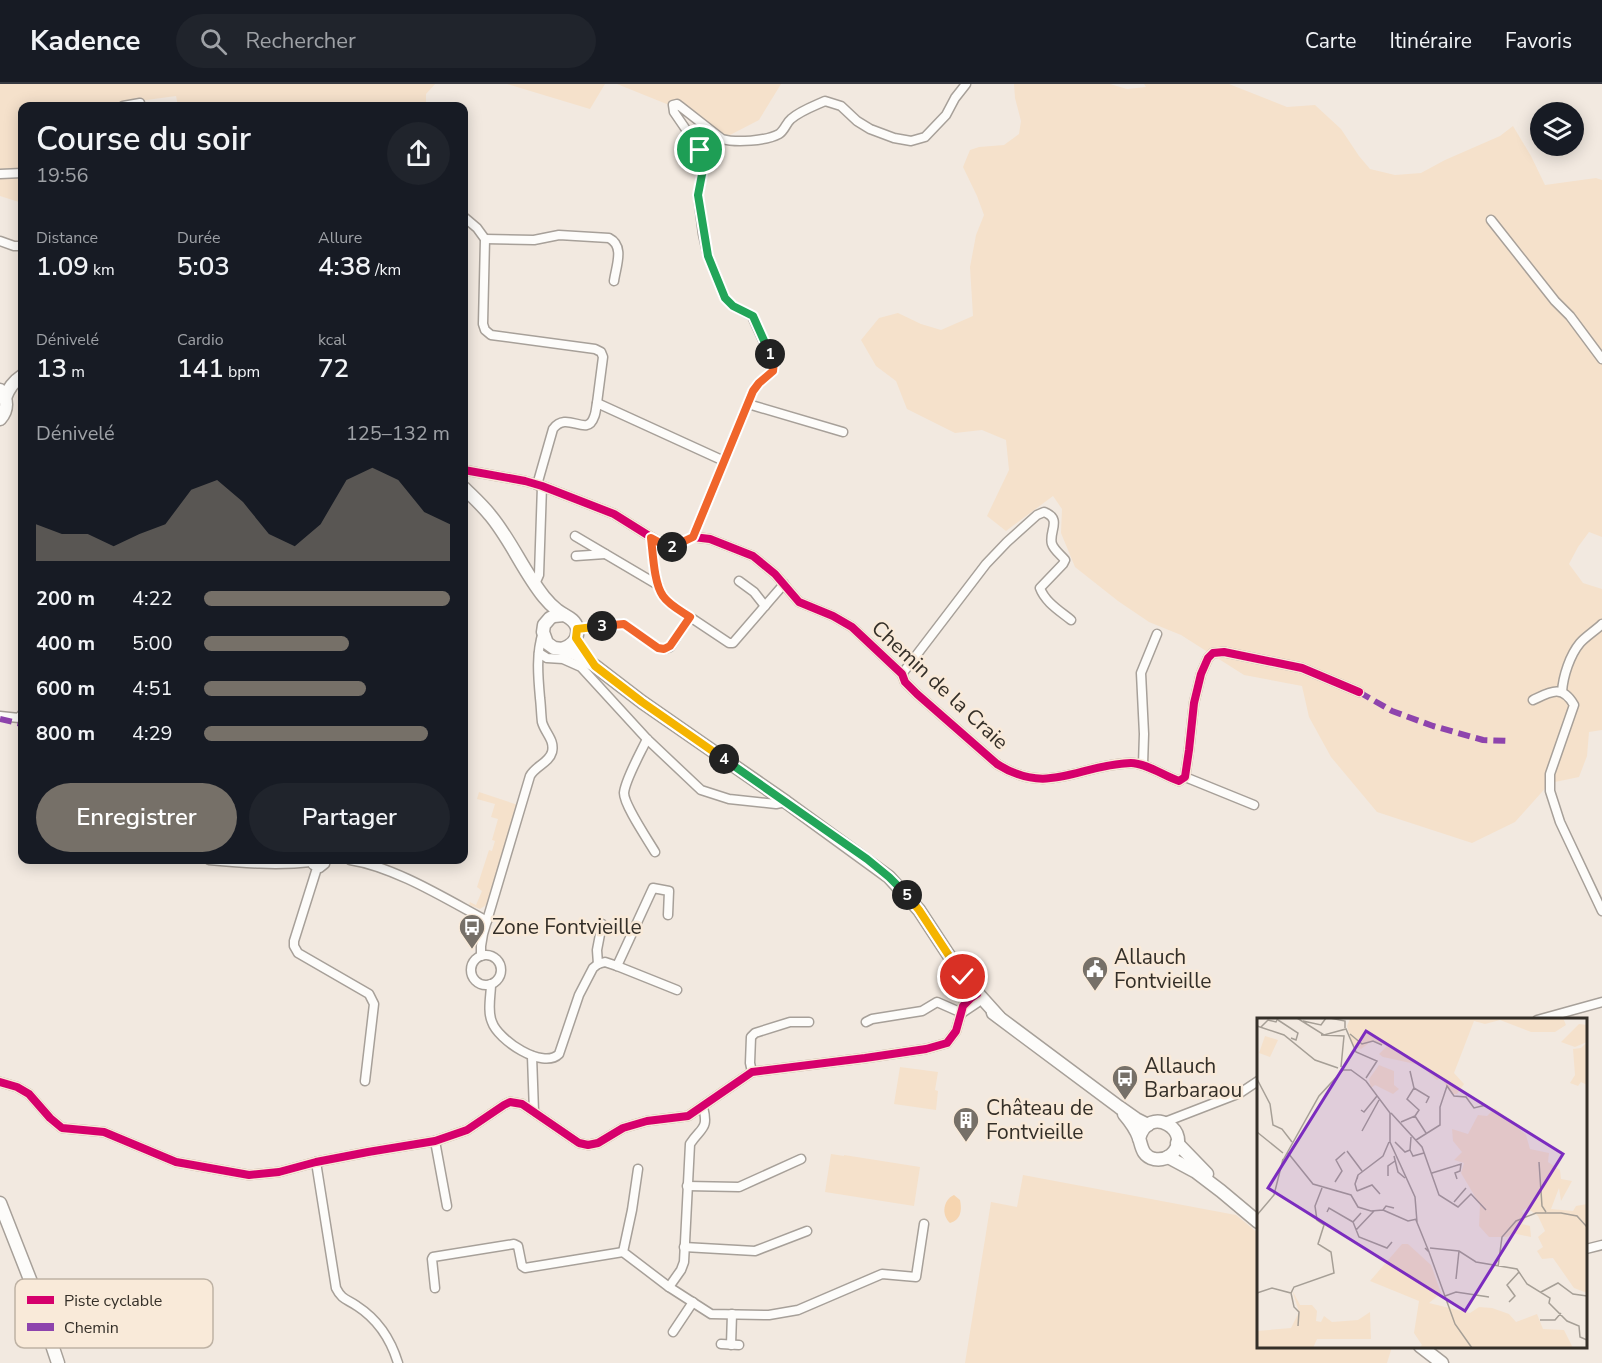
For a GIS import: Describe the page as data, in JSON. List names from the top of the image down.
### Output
{
  "streets": {
    "street": ["Chemin de la Craie"]
  },
  "places": {
    "bus stop": ["Zone Fontvieille", "Allauch Barbaraou"],
    "public building": ["Allauch Fontvieille"],
    "building": ["Château de Fontvieille"]
  },
  "legend": ["Piste cyclable", "Chemin"],
  "page": {
    "header": "Kadence",
    "search": "Rechercher",
    "nav": ["Carte", "Itinéraire", "Favoris"],
    "heading": ["Course du soir", "19:56"],
    "stats": [
      ["Distance", "1.09 km"],
      ["Durée", "5:03"],
      ["Allure", "4:38 /km"],
      ["Dénivelé", "13 m"],
      ["Cardio", "141 bpm"],
      ["kcal", "72"]
    ],
    "pins": [
      "1",
      "2",
      "3",
      "4",
      "5"
    ],
    "chart": ["Dénivelé", "125–132 m"],
    "list": [
      {
        "name": "200 m",
        "note": "4:22"
      },
      {
        "name": "400 m",
        "note": "5:00"
      },
      {
        "name": "600 m",
        "note": "4:51"
      },
      {
        "name": "800 m",
        "note": "4:29"
      }
    ],
    "buttons": ["Enregistrer", "Partager"]
  }
}
